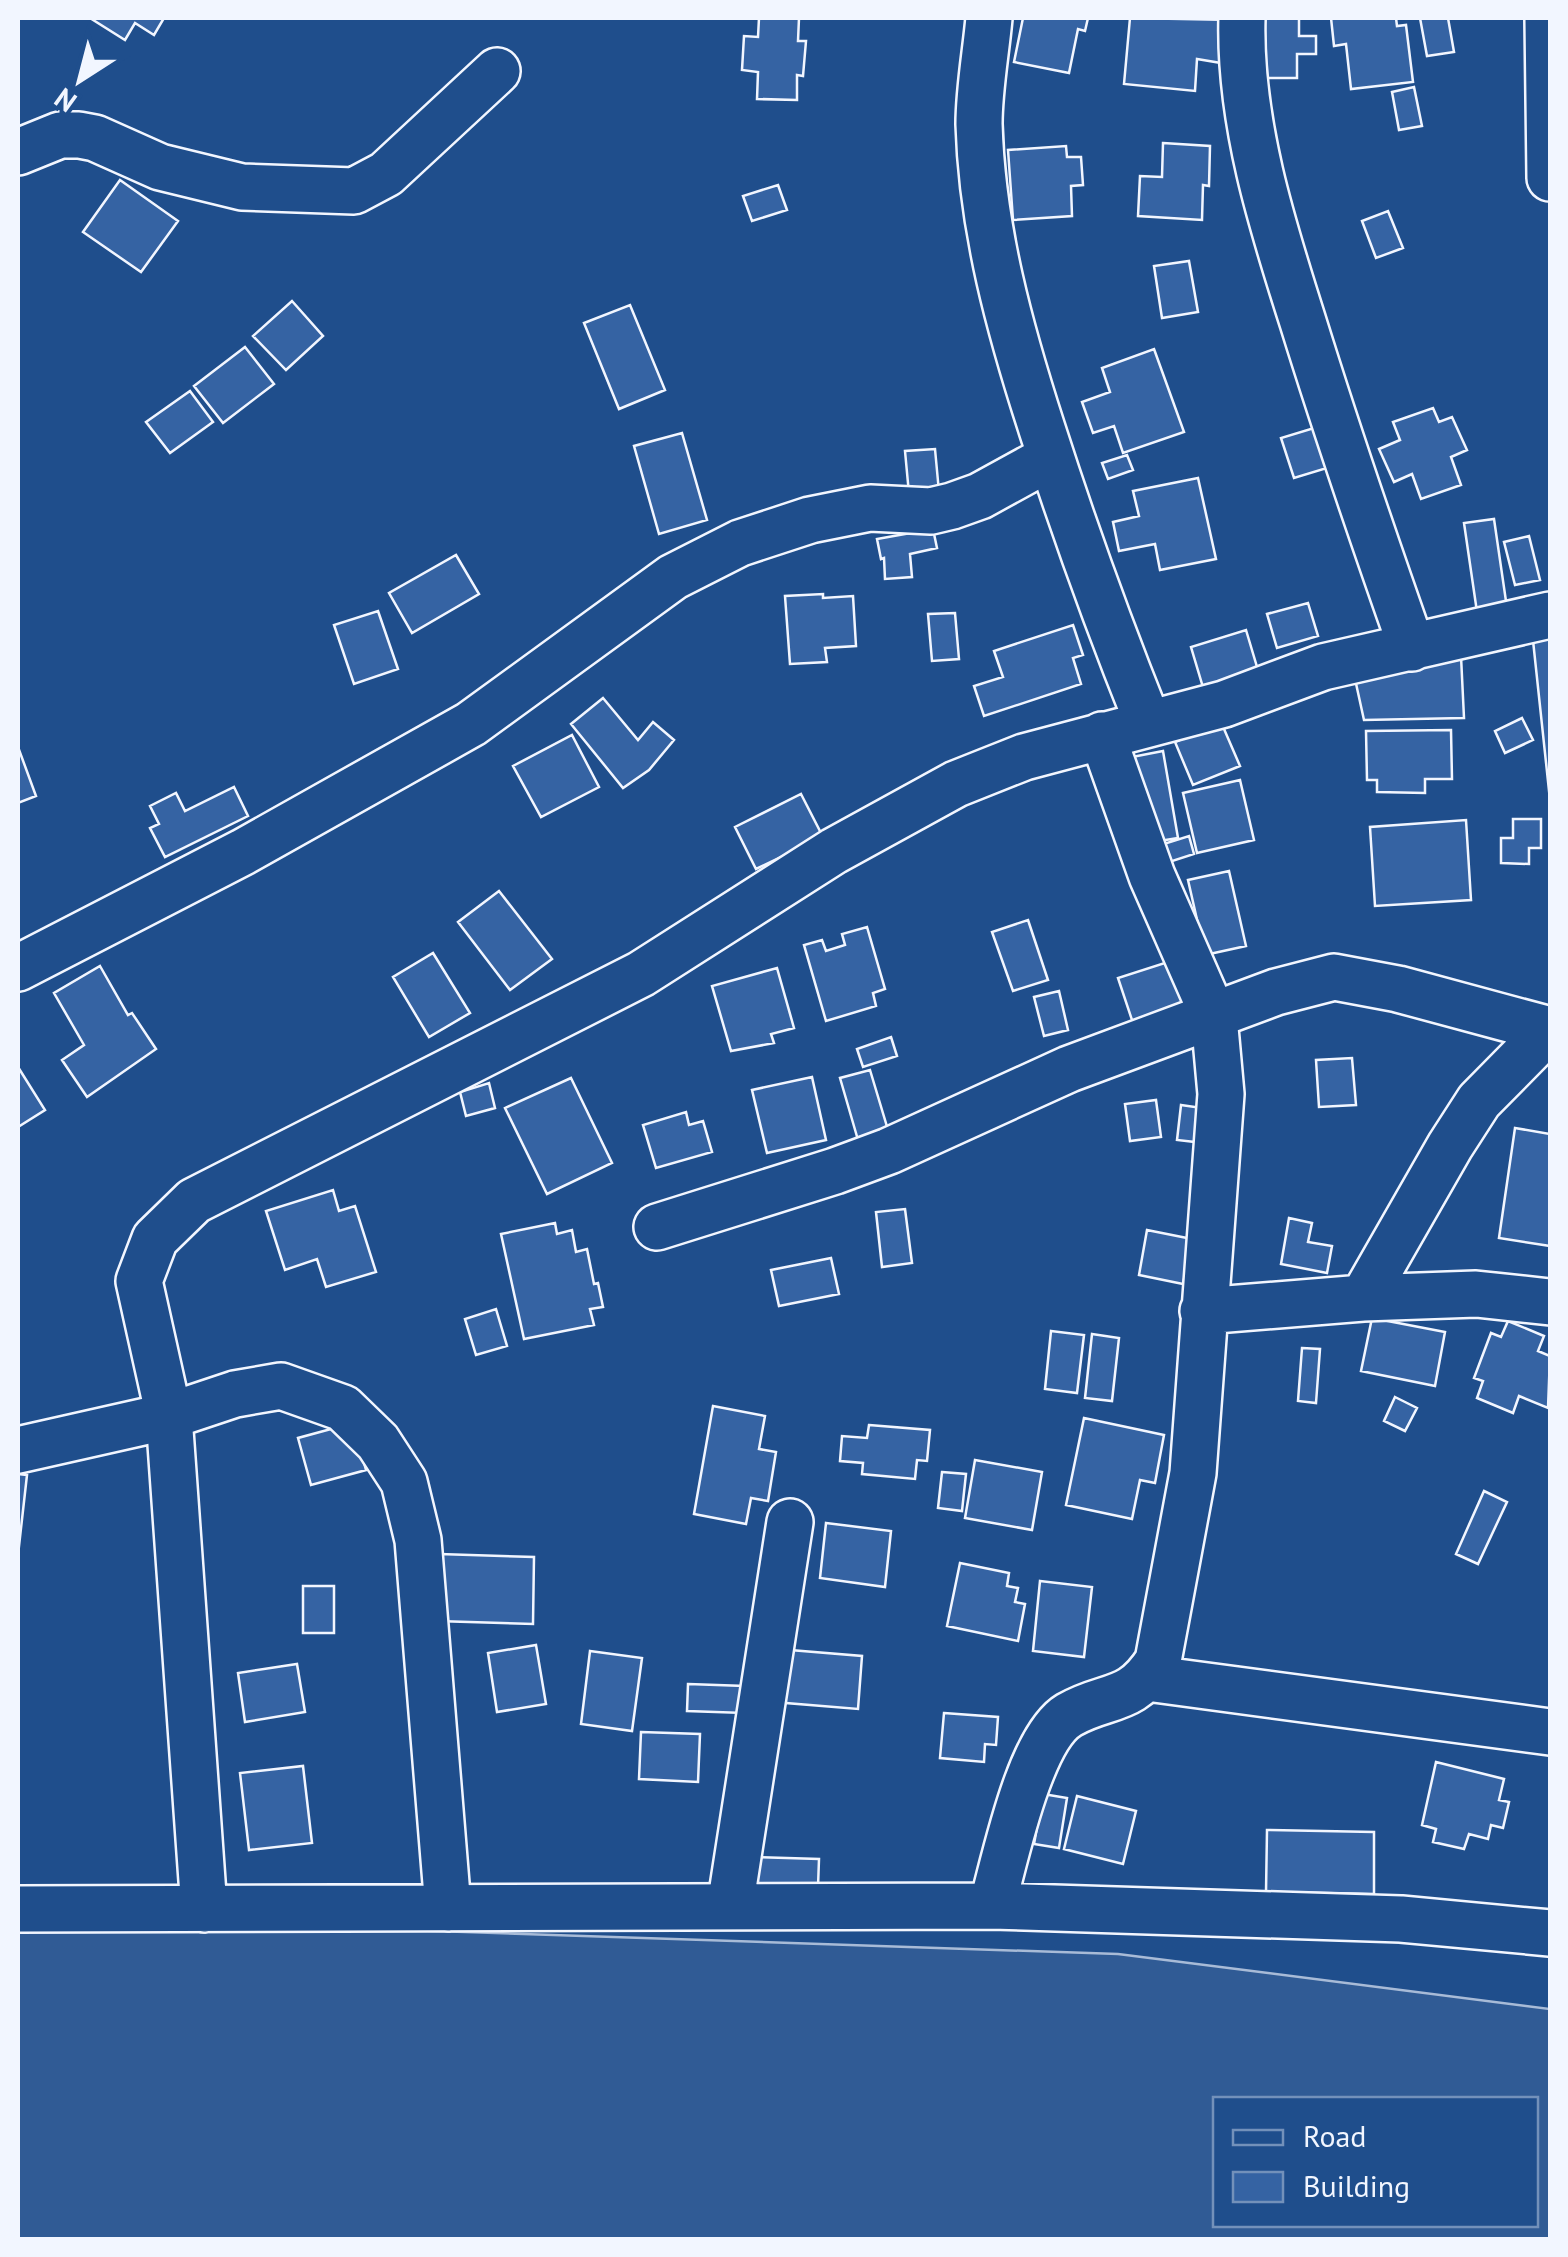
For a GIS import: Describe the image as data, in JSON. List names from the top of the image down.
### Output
{
  "legend": ["Road", "Building"],
  "north": "bottom left"
}
